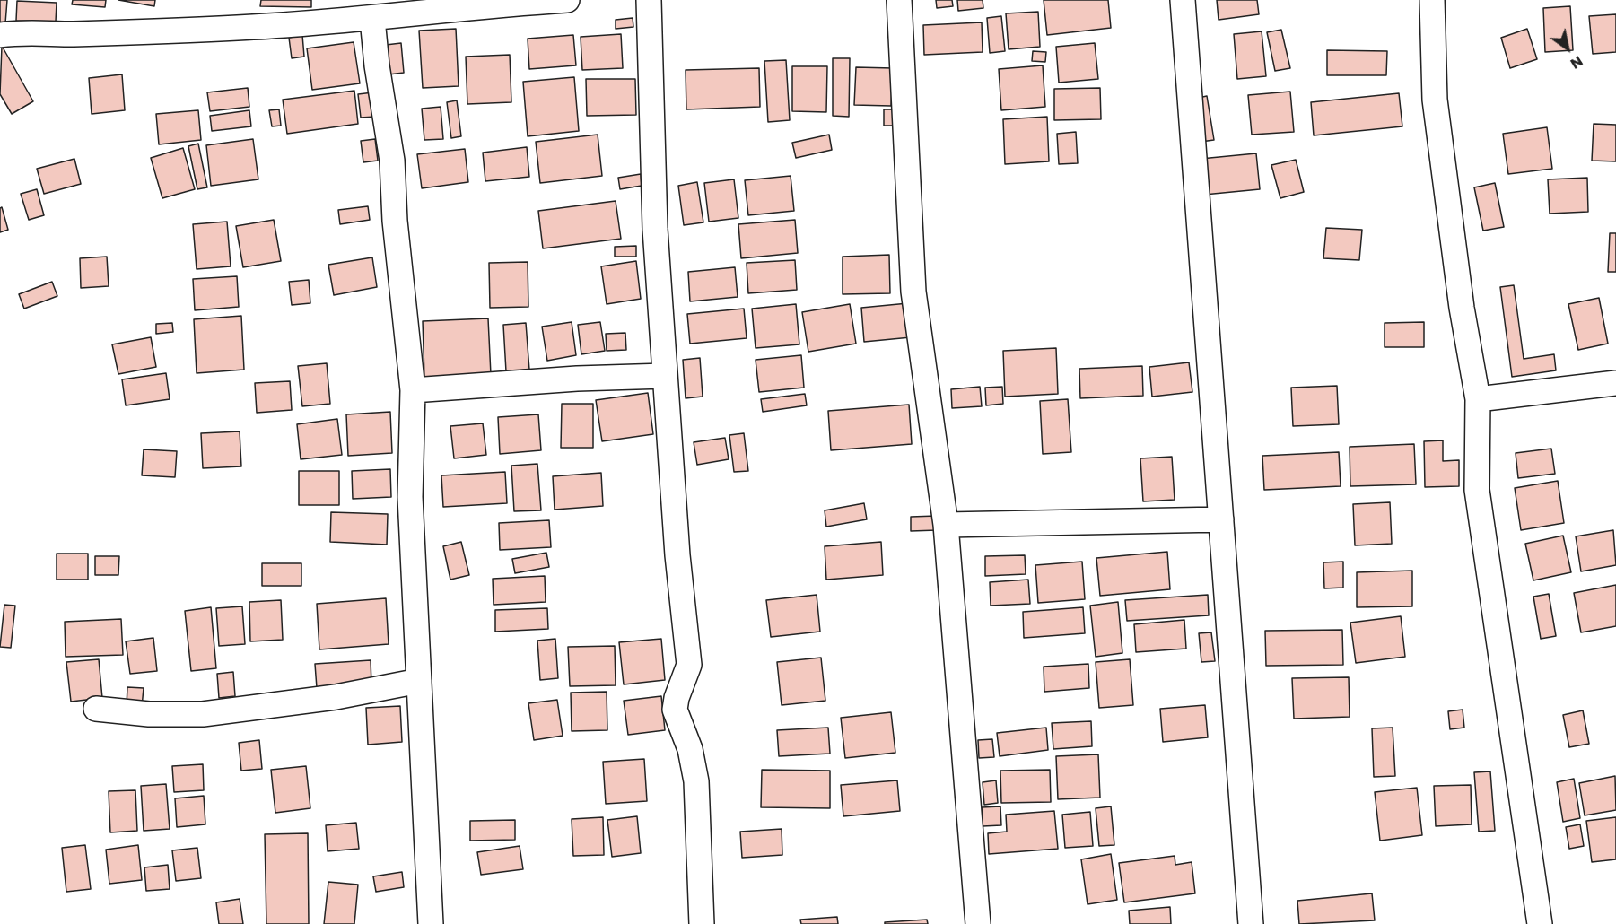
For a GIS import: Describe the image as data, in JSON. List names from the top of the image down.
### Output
{
  "north": "bottom right"
}
